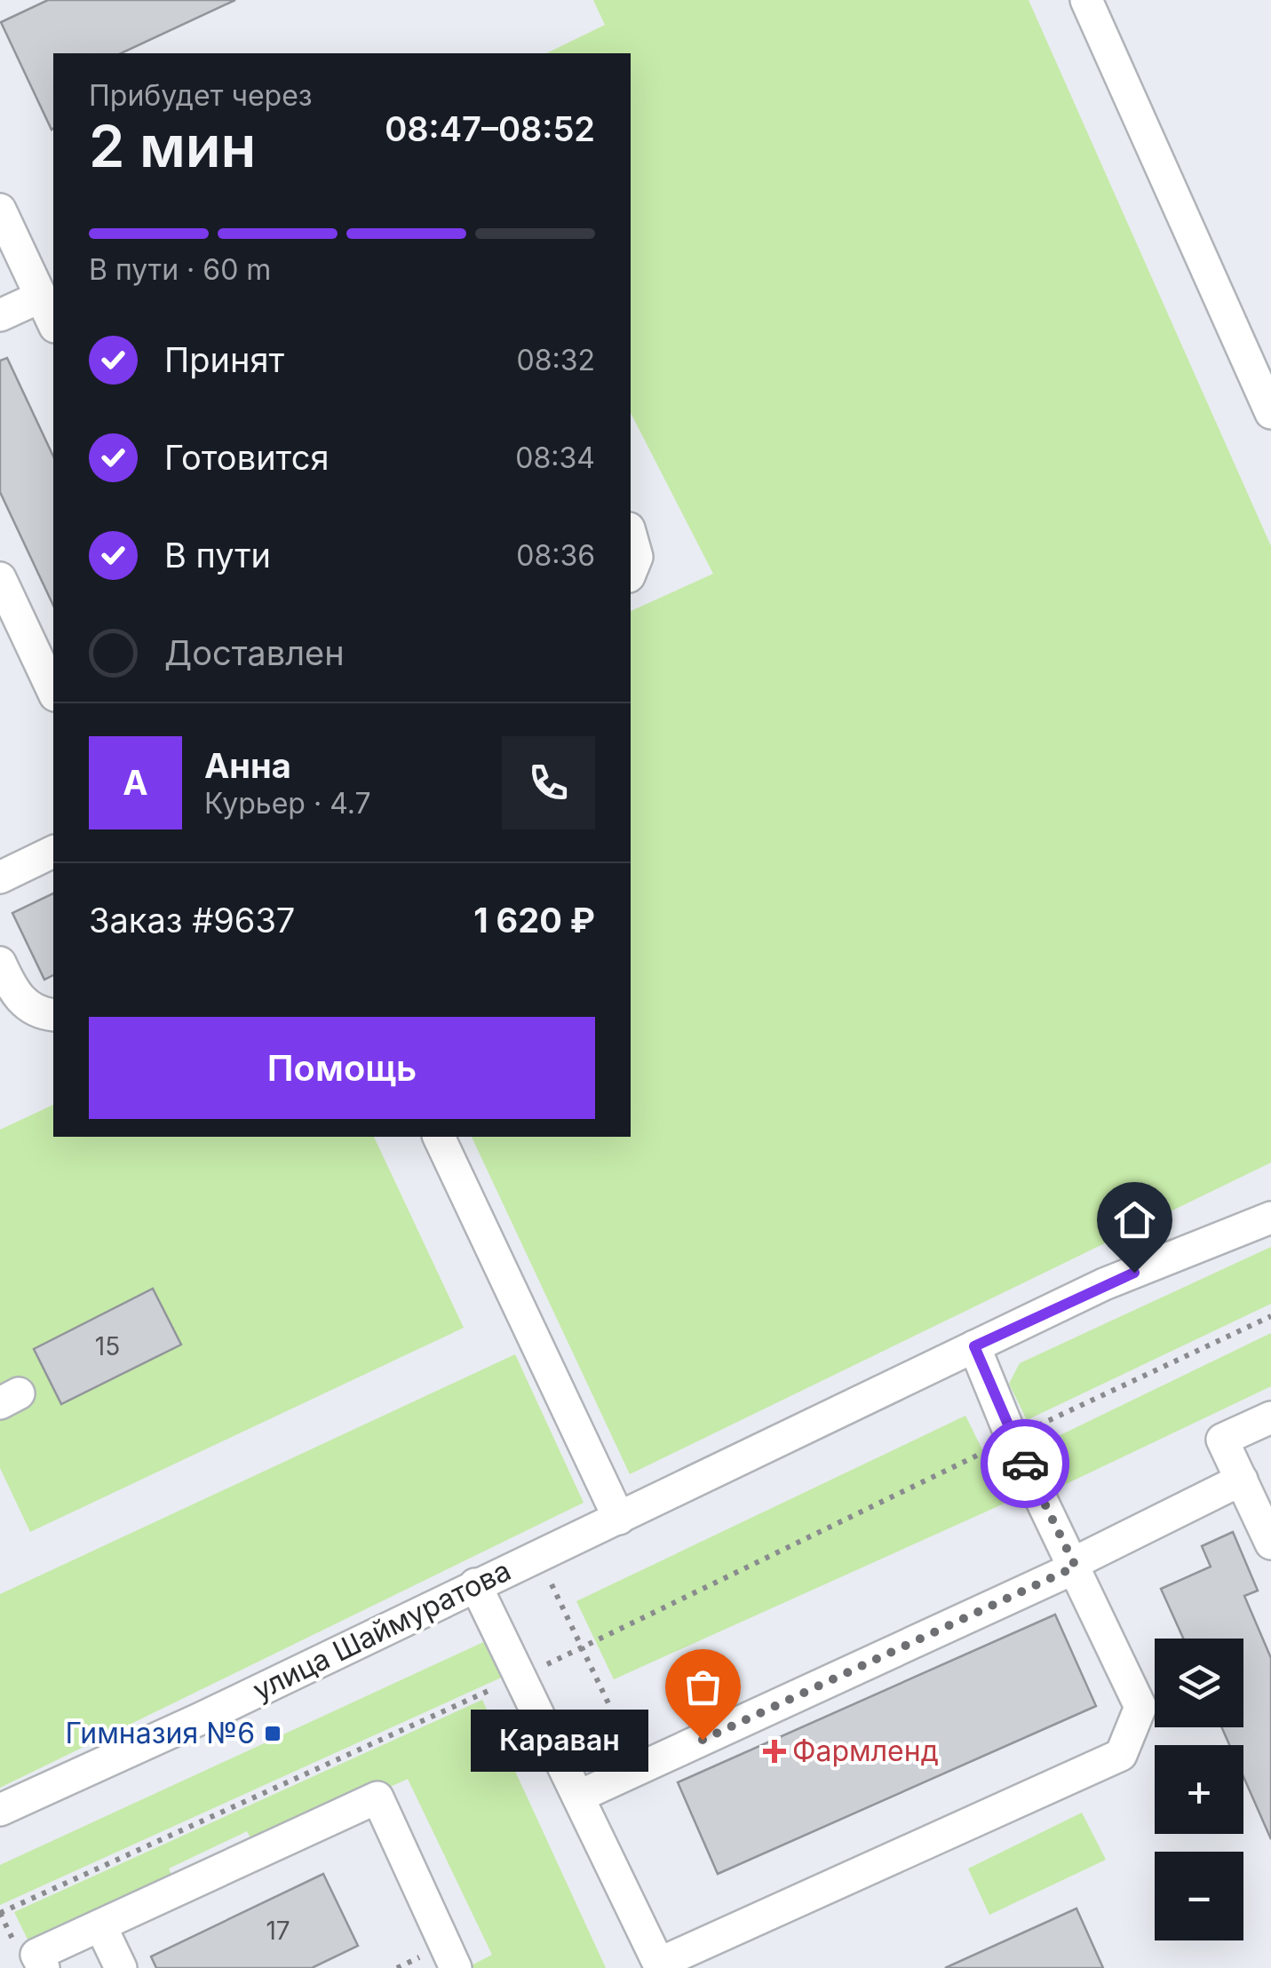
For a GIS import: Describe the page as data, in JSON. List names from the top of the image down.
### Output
{
  "streets": {
    "street": ["улица Шаймуратова"]
  },
  "places": {
    "transit": ["Гимназия №6"],
    "other": ["Караван"],
    "health": ["Фармленд"]
  },
  "house_numbers": ["15", "17"],
  "page": {
    "heading": ["2 мин", "Прибудет через", "08:47–08:52"],
    "panel": [
      "Анна",
      "Курьер · 4.7",
      "Заказ #9637",
      "1 620 ₽"
    ],
    "bar": "В пути · 60 m",
    "list": [
      ["Принят", "08:32"],
      ["Готовится", "08:34"],
      ["В пути", "08:36"],
      "Доставлен"
    ],
    "round": "А",
    "buttons": "Помощь",
    "map_buttons": ["+", "−"],
    "bubble": "Караван"
  }
}
